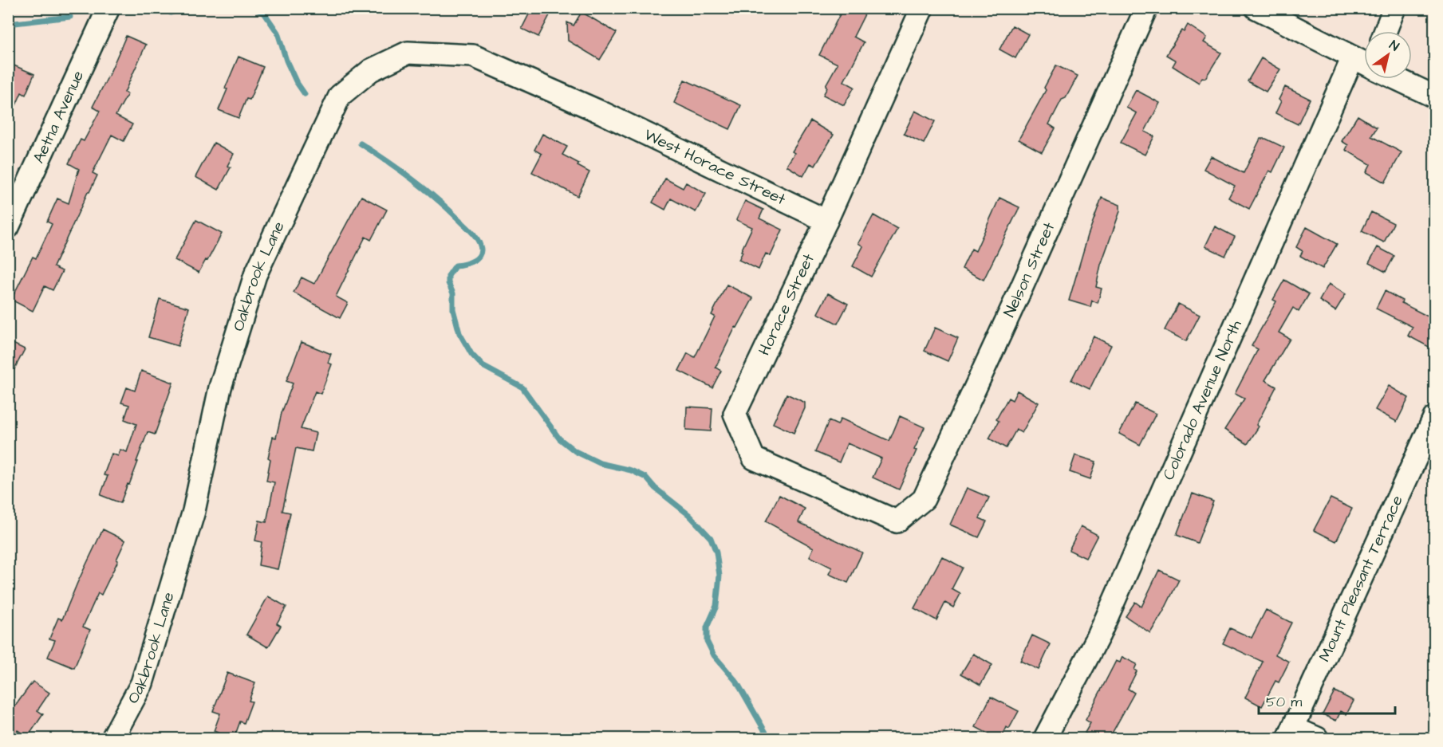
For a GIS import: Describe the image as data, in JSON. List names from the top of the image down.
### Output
{
  "streets": {
    "street": [
      "Aetna Avenue",
      "West Horace Street",
      "Nelson Street",
      "Oakbrook Lane",
      "Horace Street",
      "Colorado Avenue North",
      "Mount Pleasant Terrace"
    ]
  },
  "crossings": [
    ["West Horace Street", "Oakbrook Lane"],
    ["West Horace Street", "Horace Street"],
    ["Nelson Street", "Horace Street"]
  ],
  "scale_bar": "50 m",
  "north": "top right"
}
